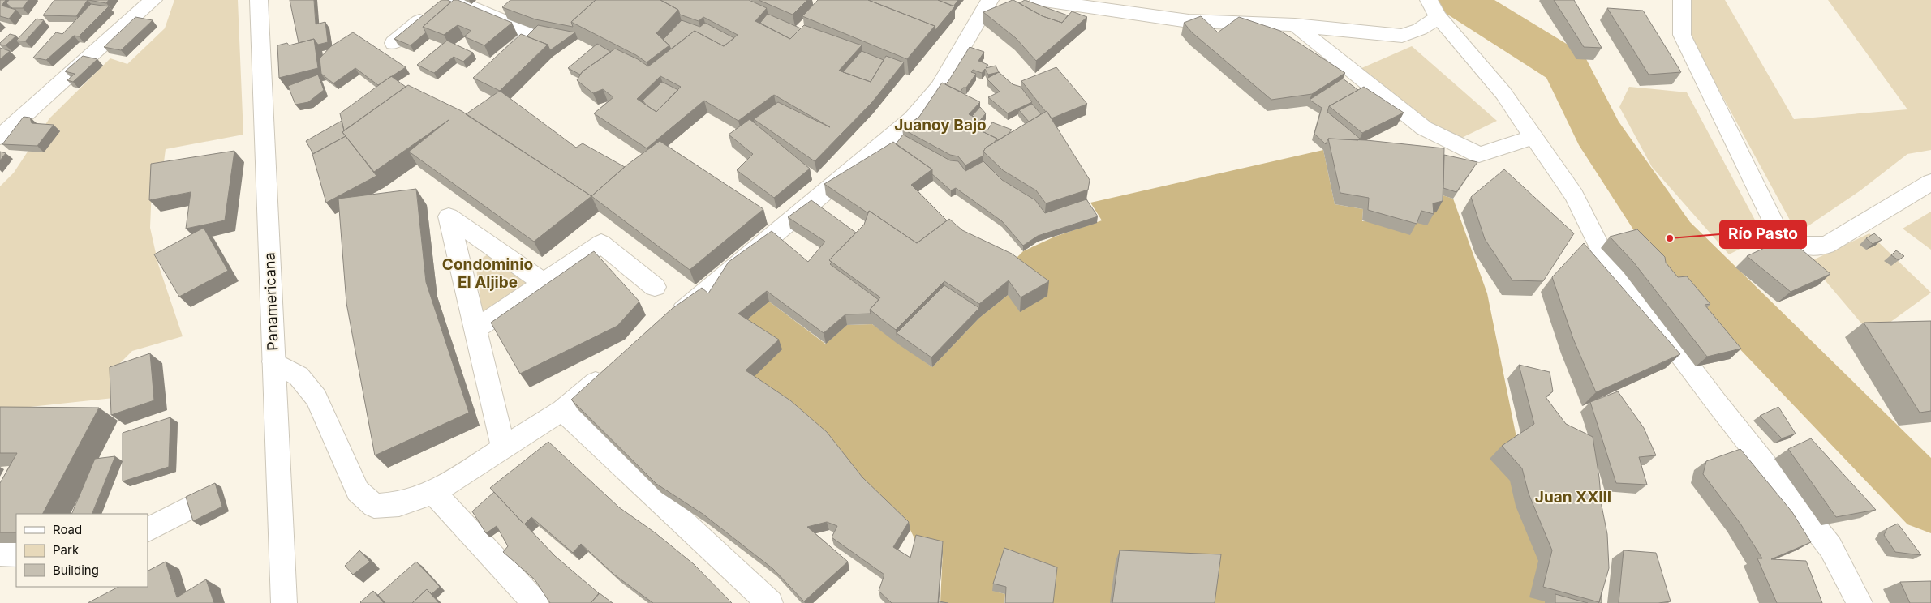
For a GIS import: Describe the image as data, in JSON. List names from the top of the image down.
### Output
{
  "streets": {
    "street": ["Panamericana"]
  },
  "districts": ["Juanoy Bajo", "Condominio El Aljibe", "Juan XXIII"],
  "places": ["Río Pasto"],
  "legend": ["Road", "Park", "Building"]
}
